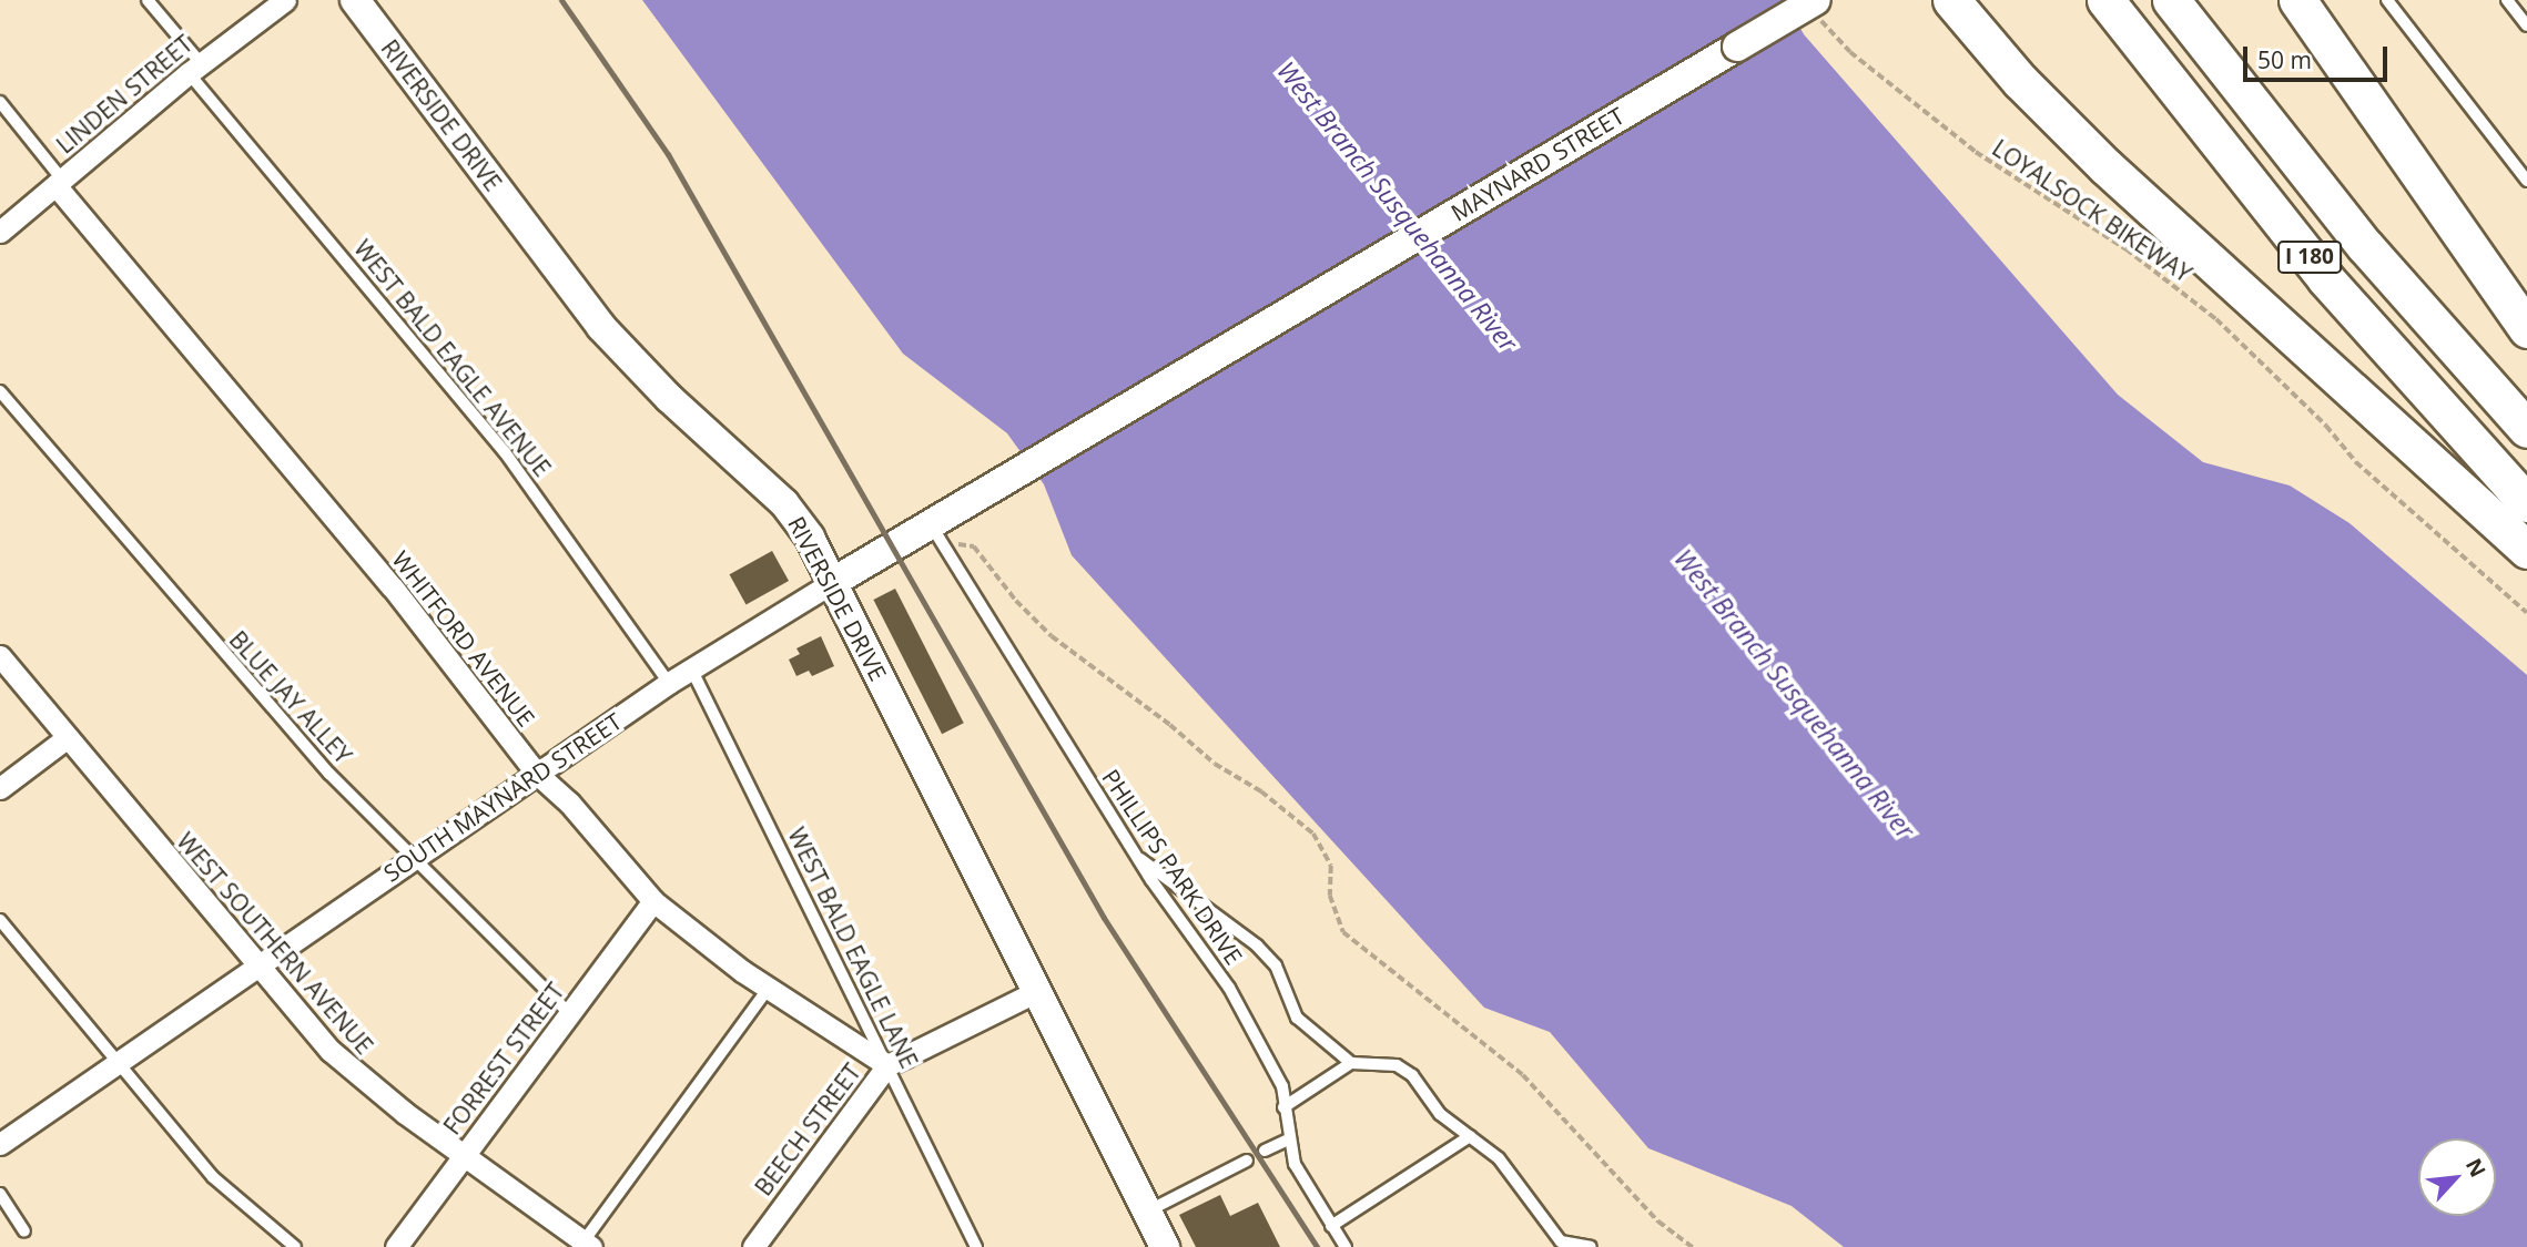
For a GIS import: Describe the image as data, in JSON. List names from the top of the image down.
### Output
{
  "streets": {
    "highway": ["I 180"],
    "main road": ["RIVERSIDE DRIVE", "MAYNARD STREET", "SOUTH MAYNARD STREET"],
    "street": [
      "LINDEN STREET",
      "WHITFORD AVENUE",
      "WEST SOUTHERN AVENUE",
      "FORREST STREET",
      "BEECH STREET"
    ],
    "lane": [
      "WEST BALD EAGLE AVENUE",
      "BLUE JAY ALLEY",
      "PHILLIPS PARK DRIVE",
      "WEST BALD EAGLE LANE"
    ],
    "path": ["LOYALSOCK BIKEWAY"]
  },
  "crossings": [
    ["LINDEN STREET", "WEST BALD EAGLE AVENUE"],
    ["LINDEN STREET", "WHITFORD AVENUE"],
    ["RIVERSIDE DRIVE", "SOUTH MAYNARD STREET"],
    ["RIVERSIDE DRIVE", "BEECH STREET"],
    ["MAYNARD STREET", "LOYALSOCK BIKEWAY"],
    ["MAYNARD STREET", "SOUTH MAYNARD STREET"],
    ["WEST BALD EAGLE AVENUE", "SOUTH MAYNARD STREET"],
    ["WHITFORD AVENUE", "SOUTH MAYNARD STREET"],
    ["WHITFORD AVENUE", "WEST BALD EAGLE LANE"],
    ["WHITFORD AVENUE", "FORREST STREET"],
    ["WHITFORD AVENUE", "BEECH STREET"],
    ["BLUE JAY ALLEY", "SOUTH MAYNARD STREET"],
    ["BLUE JAY ALLEY", "FORREST STREET"],
    ["SOUTH MAYNARD STREET", "PHILLIPS PARK DRIVE"],
    ["SOUTH MAYNARD STREET", "WEST SOUTHERN AVENUE"],
    ["SOUTH MAYNARD STREET", "WEST BALD EAGLE LANE"],
    ["WEST SOUTHERN AVENUE", "FORREST STREET"],
    ["WEST BALD EAGLE LANE", "BEECH STREET"]
  ],
  "water": ["West Branch Susquehanna River"],
  "scale_bar": "50 m",
  "north": "top right"
}
